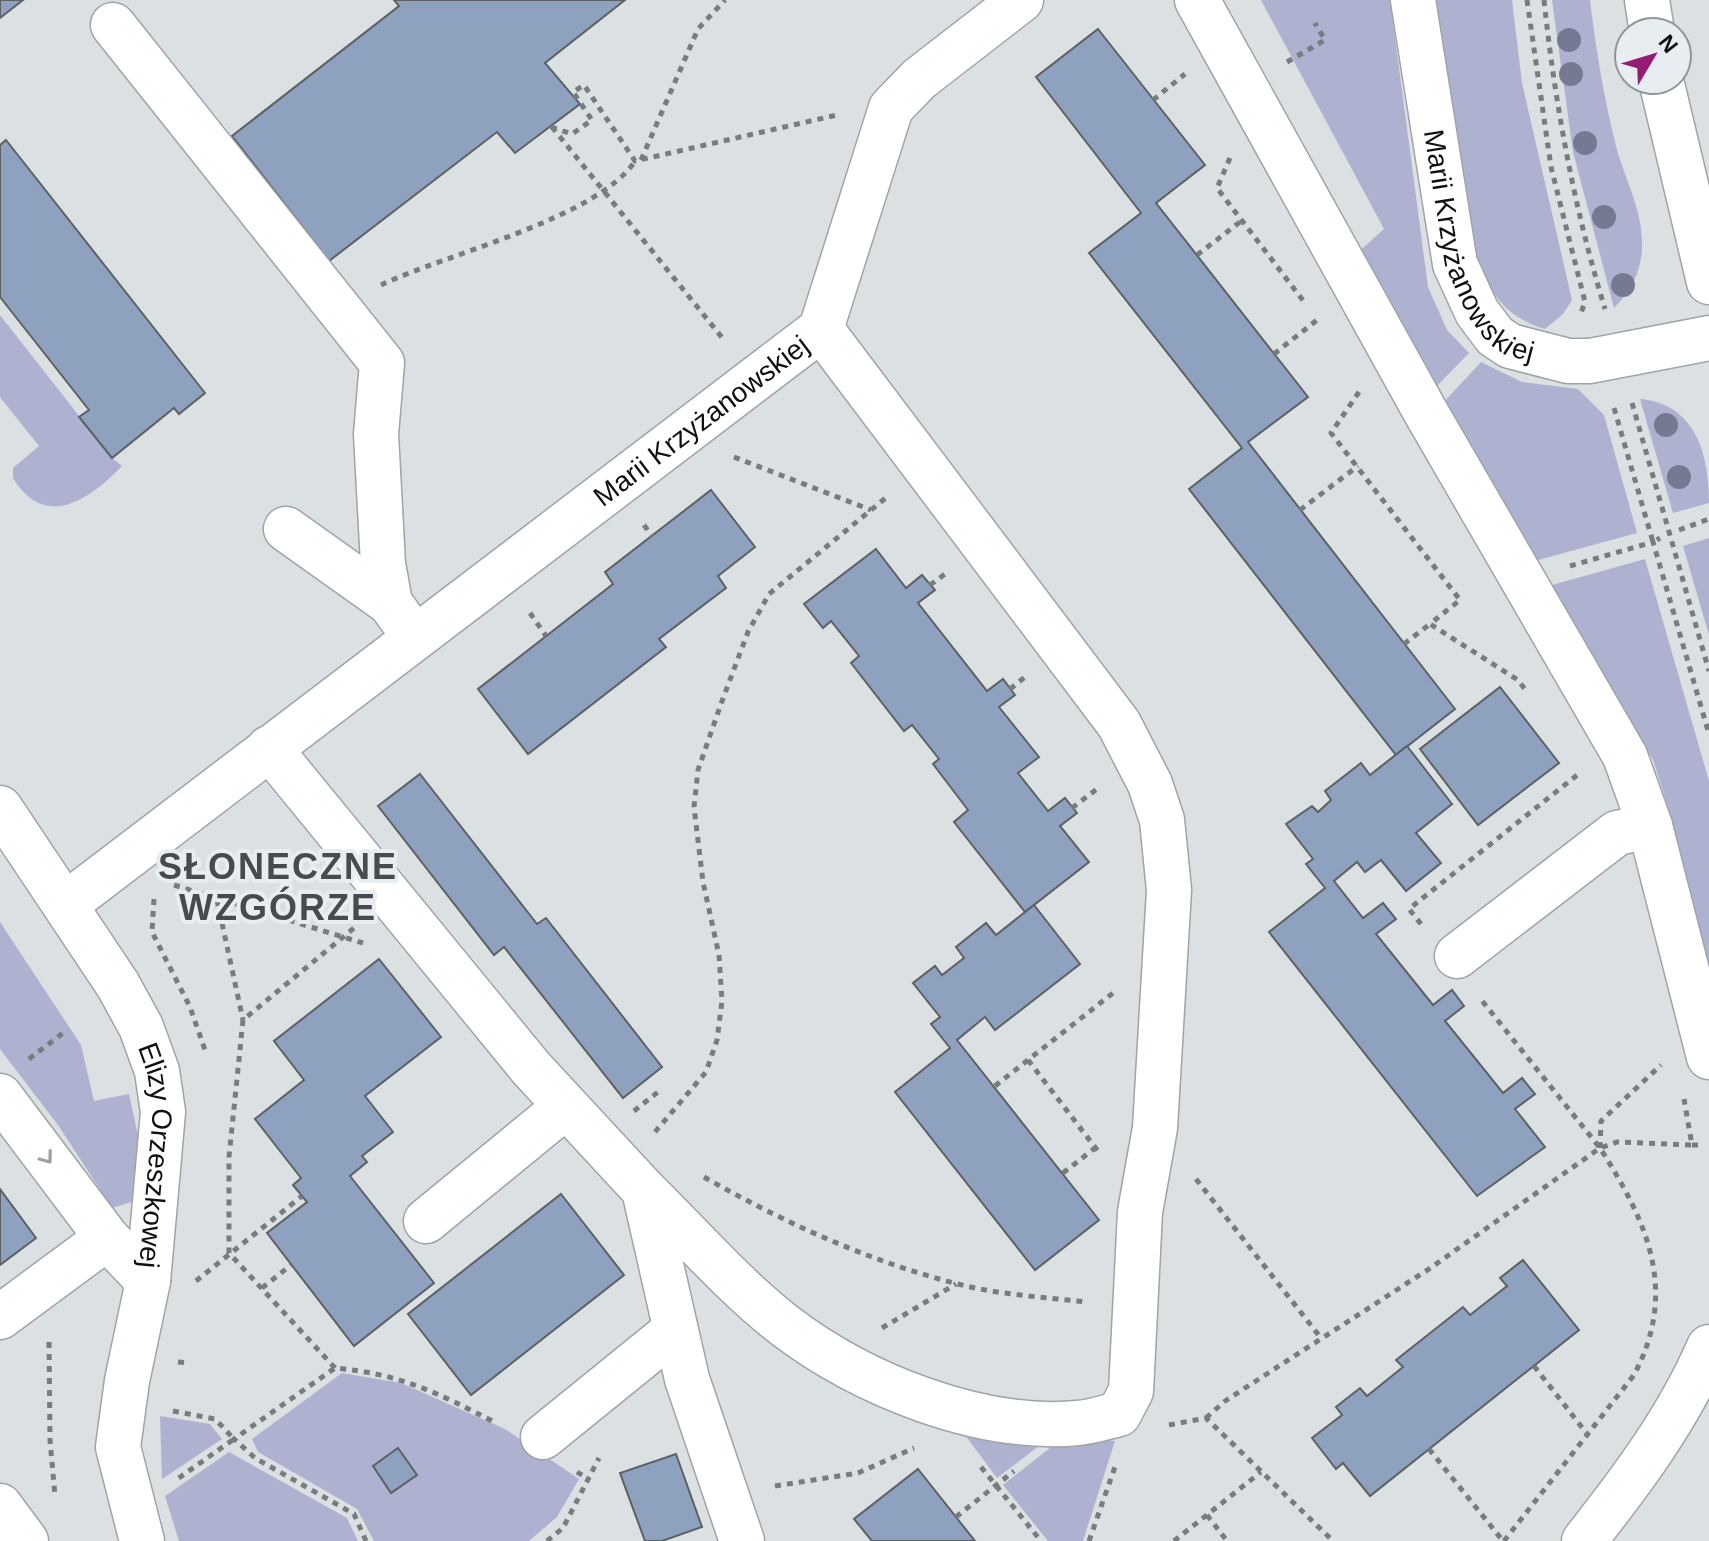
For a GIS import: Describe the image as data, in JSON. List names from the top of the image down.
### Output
{
  "streets": {
    "street": ["Marii Krzyżanowskiej", "Elizy Orzeszkowej"]
  },
  "crossings": [
    ["Marii Krzyżanowskiej", "Elizy Orzeszkowej"]
  ],
  "districts": ["SŁONECZNE WZGÓRZE"],
  "north": "top right"
}
